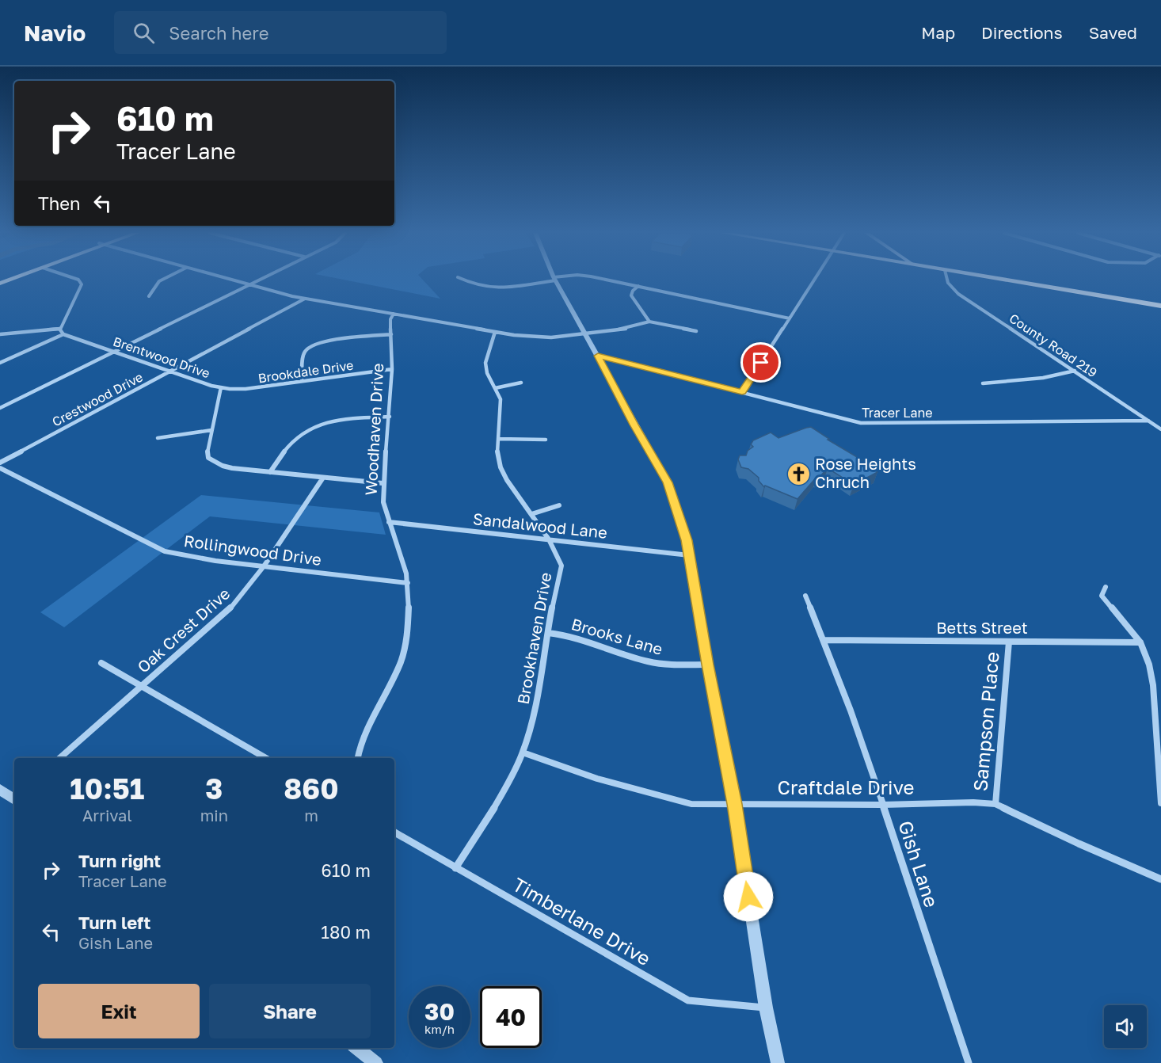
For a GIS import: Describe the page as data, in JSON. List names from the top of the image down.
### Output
{
  "streets": {
    "street": [
      "County Road 219",
      "Brentwood Drive",
      "Brookdale Drive",
      "Crestwood Drive",
      "Tracer Lane",
      "Woodhaven Drive",
      "Sandalwood Lane",
      "Rollingwood Drive",
      "Betts Street",
      "Oak Crest Drive",
      "Brooks Lane",
      "Brookhaven Drive",
      "Sampson Place",
      "Craftdale Drive",
      "Gish Lane",
      "Timberlane Drive"
    ]
  },
  "crossings": [
    ["County Road 219", "Tracer Lane"],
    ["Brentwood Drive", "Brookdale Drive"],
    ["Brentwood Drive", "Crestwood Drive"],
    ["Brentwood Drive", "Woodhaven Drive"],
    ["Brentwood Drive", "Oak Crest Drive"],
    ["Brookdale Drive", "Woodhaven Drive"],
    ["Woodhaven Drive", "Sandalwood Lane"],
    ["Woodhaven Drive", "Rollingwood Drive"],
    ["Sandalwood Lane", "Brookhaven Drive"],
    ["Rollingwood Drive", "Oak Crest Drive"],
    ["Betts Street", "Sampson Place"],
    ["Betts Street", "Gish Lane"],
    ["Brooks Lane", "Brookhaven Drive"],
    ["Brookhaven Drive", "Craftdale Drive"],
    ["Brookhaven Drive", "Timberlane Drive"],
    ["Sampson Place", "Craftdale Drive"],
    ["Craftdale Drive", "Gish Lane"]
  ],
  "places": {
    "church": ["Rose Heights Chruch"]
  },
  "page": {
    "header": "Navio",
    "search": "Search here",
    "nav": ["Map", "Directions", "Saved"],
    "turn": ["610 m", "Tracer Lane"],
    "then": "Then",
    "eta": [
      "10:51",
      "Arrival",
      "3",
      "min",
      "860",
      "m"
    ],
    "list": [
      {
        "name": "Turn right",
        "note": "Tracer Lane",
        "value": "610 m"
      },
      {
        "name": "Turn left",
        "note": "Gish Lane",
        "value": "180 m"
      }
    ],
    "buttons": ["Exit", "Share"],
    "speed": "30 km/h",
    "limit": "40"
  }
}
